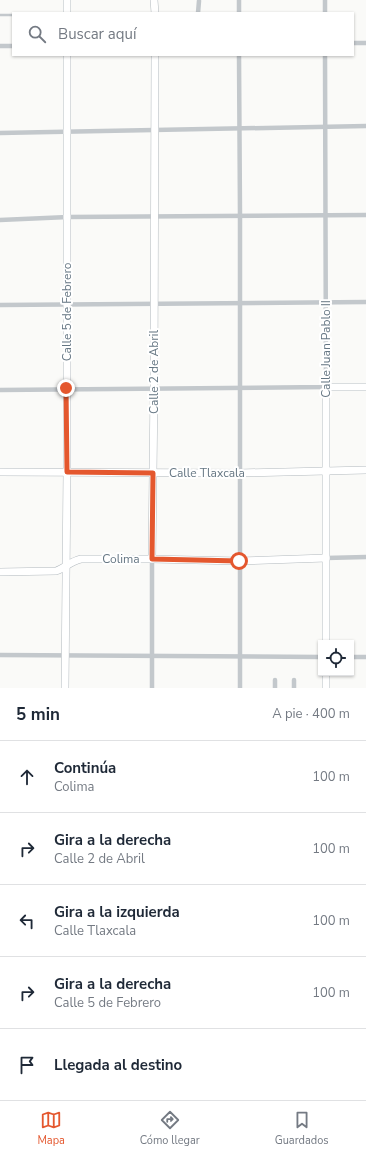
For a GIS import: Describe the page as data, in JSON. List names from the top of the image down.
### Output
{
  "streets": {
    "street": [
      "Calle 5 de Febrero",
      "Calle Juan Pablo II",
      "Calle 2 de Abril",
      "Calle Tlaxcala",
      "Colima"
    ]
  },
  "crossings": [
    ["Calle 5 de Febrero", "Calle Tlaxcala"],
    ["Calle 5 de Febrero", "Colima"],
    ["Calle Juan Pablo II", "Calle Tlaxcala"],
    ["Calle Juan Pablo II", "Colima"],
    ["Calle 2 de Abril", "Calle Tlaxcala"],
    ["Calle 2 de Abril", "Colima"]
  ],
  "page": {
    "search": "Buscar aquí",
    "heading": ["5 min", "A pie · 400 m"],
    "list": [
      ["Continúa", "Colima", "100 m"],
      ["Gira a la derecha", "Calle 2 de Abril", "100 m"],
      ["Gira a la izquierda", "Calle Tlaxcala", "100 m"],
      ["Gira a la derecha", "Calle 5 de Febrero", "100 m"],
      "Llegada al destino"
    ],
    "nav": ["Mapa", "Cómo llegar", "Guardados"]
  }
}
